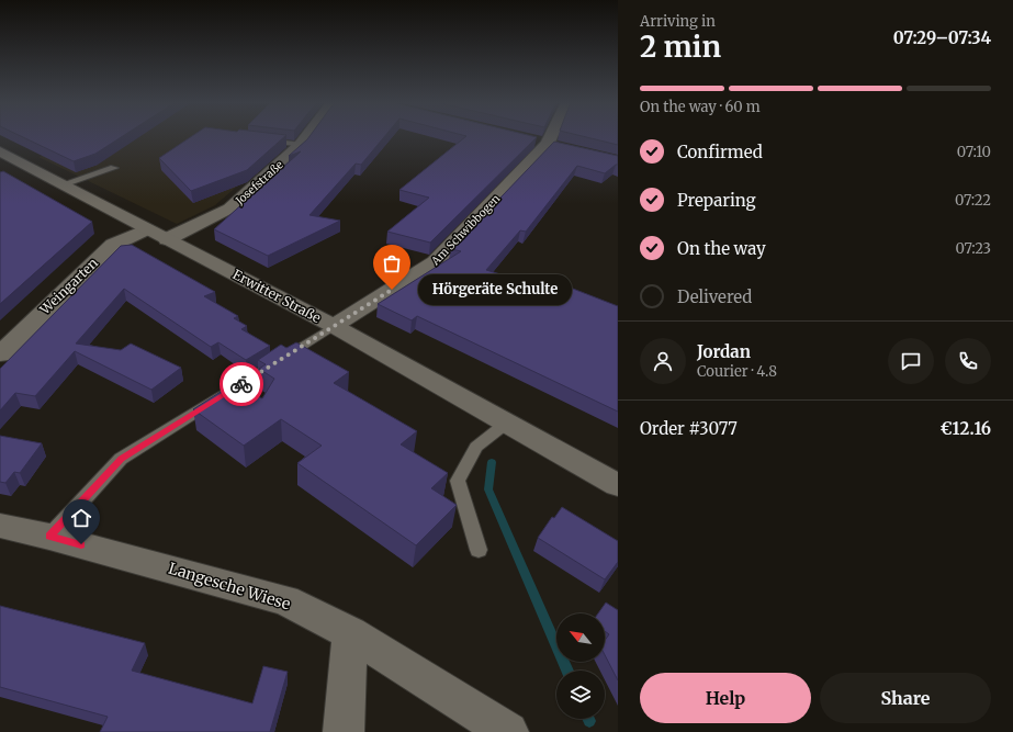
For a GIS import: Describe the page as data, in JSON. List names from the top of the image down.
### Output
{
  "streets": {
    "street": [
      "Josefstraße",
      "Am Schwibbogen",
      "Weingarten",
      "Erwitter Straße",
      "Langesche Wiese"
    ]
  },
  "crossings": [
    ["Josefstraße", "Erwitter Straße"],
    ["Am Schwibbogen", "Erwitter Straße"],
    ["Weingarten", "Erwitter Straße"]
  ],
  "places": ["Hörgeräte Schulte"],
  "north": "top left",
  "page": {
    "heading": ["2 min", "Arriving in", "07:29–07:34"],
    "panel": [
      "Jordan",
      "Courier · 4.8",
      "Order #3077",
      "€12.16"
    ],
    "bar": "On the way · 60 m",
    "list": [
      ["Confirmed", "07:10"],
      ["Preparing", "07:22"],
      ["On the way", "07:23"],
      "Delivered"
    ],
    "bubble": "Hörgeräte Schulte",
    "buttons": ["Help", "Share"]
  }
}
